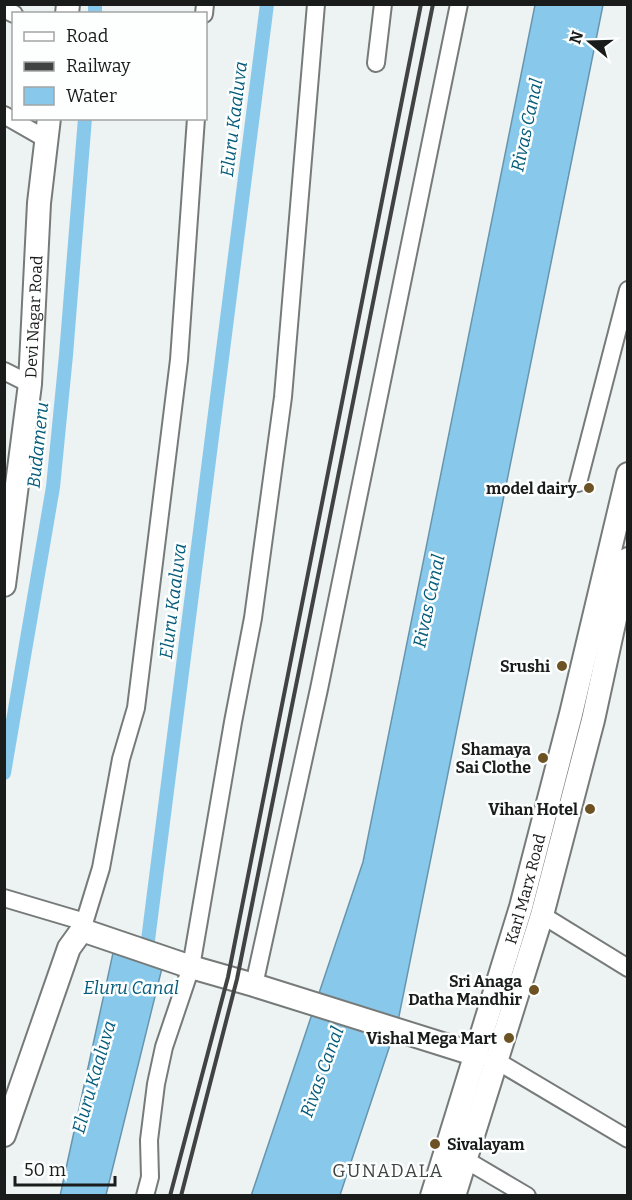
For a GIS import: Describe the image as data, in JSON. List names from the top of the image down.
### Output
{
  "streets": {
    "main road": ["Devi Nagar Road", "Karl Marx Road"]
  },
  "districts": ["GUNADALA"],
  "water": [
    "Eluru Kaaluva",
    "Rivas Canal",
    "Budameru",
    "Eluru Canal"
  ],
  "places": [
    "model dairy",
    "Srushi",
    "Shamaya Sai Clothe",
    "Vihan Hotel",
    "Sri Anaga Datha Mandhir",
    "Vishal Mega Mart",
    "Sivalayam"
  ],
  "legend": ["Road", "Railway", "Water"],
  "scale_bar": "50 m",
  "north": "left"
}
